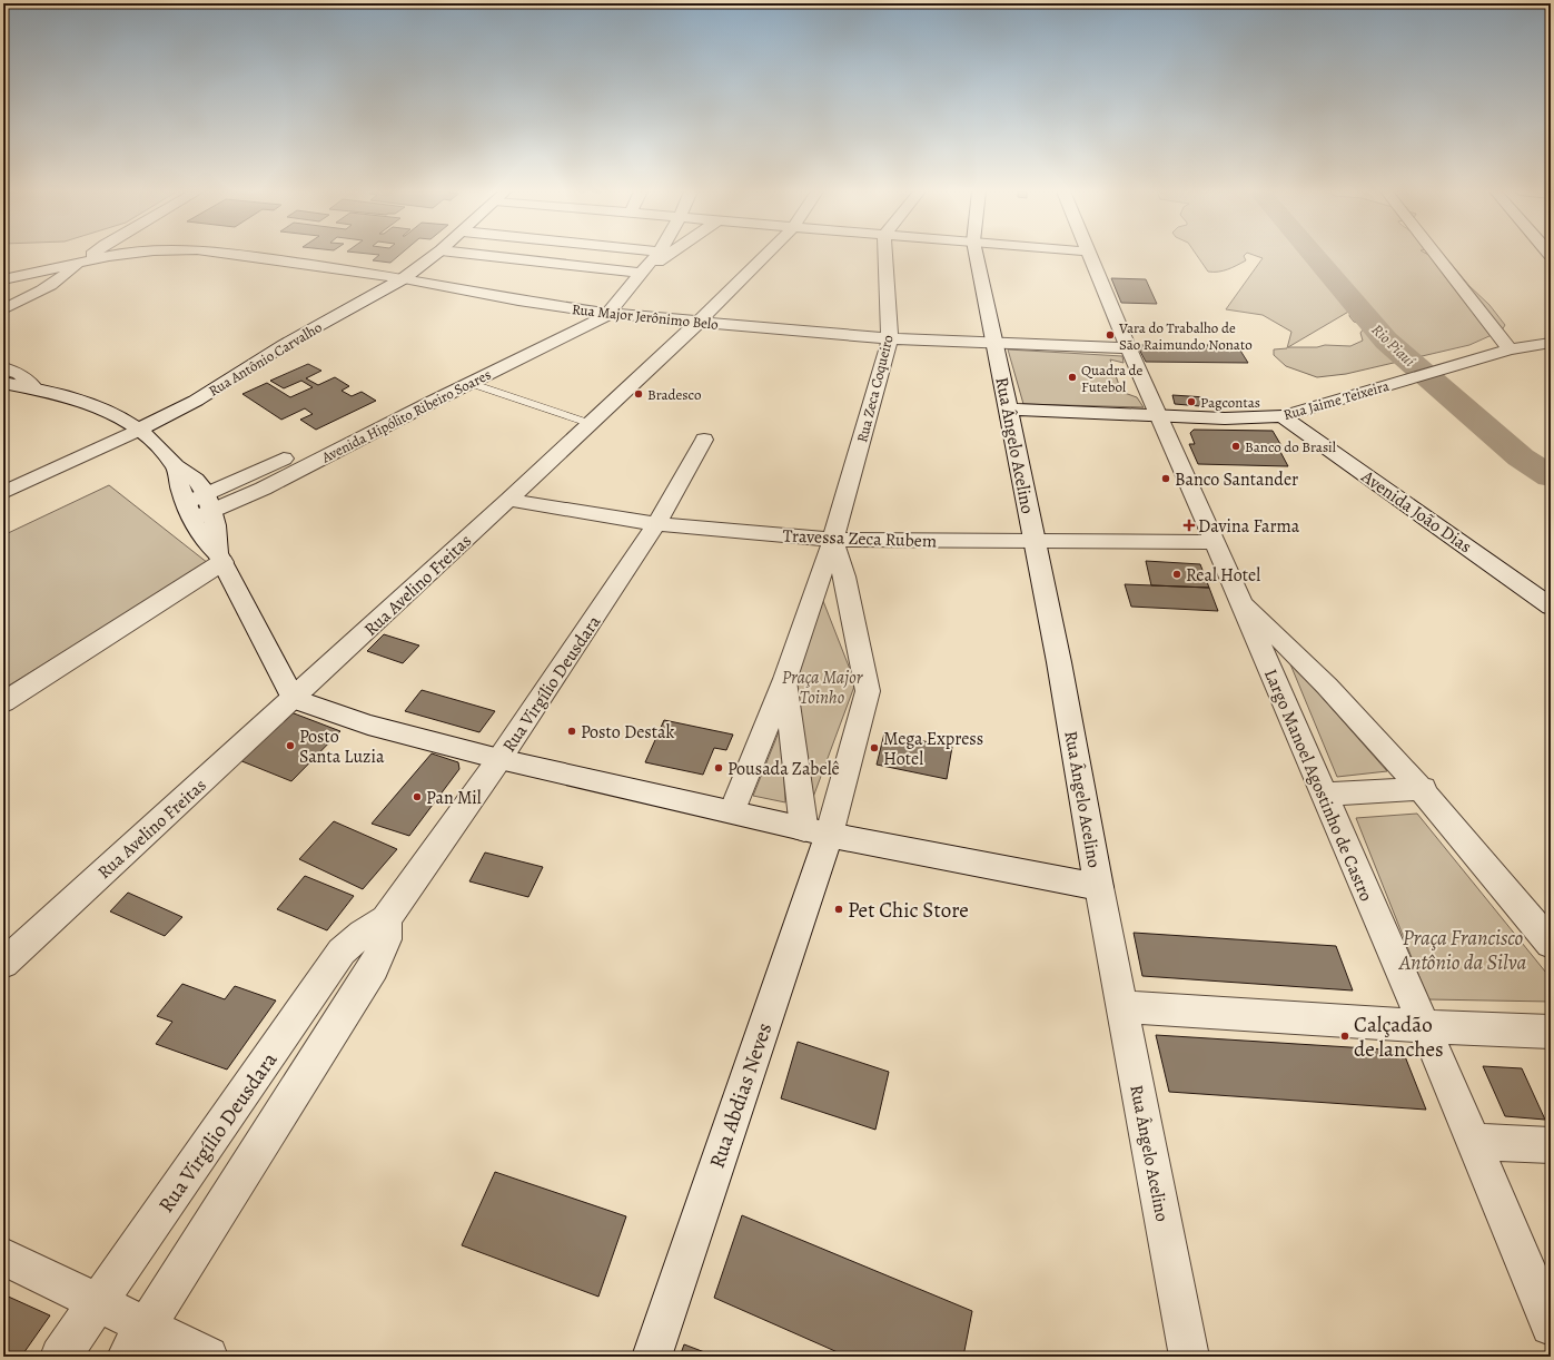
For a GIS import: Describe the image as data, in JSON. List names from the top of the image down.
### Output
{
  "streets": {
    "street": [
      "Rua Major Jerônimo Belo",
      "Rua Antônio Carvalho",
      "Rua Zeca Coqueiro",
      "Rua Jaime Teixeira",
      "Avenida Hipólito Ribeiro Soares",
      "Rua Ângelo Acelino",
      "Avenida João Dias",
      "Travessa Zeca Rubem",
      "Rua Avelino Freitas",
      "Rua Virgílio Deusdara",
      "Largo Manoel Agostinho de Castro",
      "Rua Abdias Neves"
    ]
  },
  "crossings": [
    ["Rua Major Jerônimo Belo", "Rua Antônio Carvalho"],
    ["Rua Major Jerônimo Belo", "Rua Zeca Coqueiro"],
    ["Rua Major Jerônimo Belo", "Avenida Hipólito Ribeiro Soares"],
    ["Rua Major Jerônimo Belo", "Rua Ângelo Acelino"],
    ["Rua Major Jerônimo Belo", "Rua Avelino Freitas"],
    ["Rua Major Jerônimo Belo", "Largo Manoel Agostinho de Castro"],
    ["Rua Zeca Coqueiro", "Travessa Zeca Rubem"],
    ["Rua Jaime Teixeira", "Rua Ângelo Acelino"],
    ["Rua Jaime Teixeira", "Avenida João Dias"],
    ["Rua Jaime Teixeira", "Largo Manoel Agostinho de Castro"],
    ["Rua Ângelo Acelino", "Travessa Zeca Rubem"],
    ["Travessa Zeca Rubem", "Rua Avelino Freitas"],
    ["Travessa Zeca Rubem", "Rua Virgílio Deusdara"],
    ["Travessa Zeca Rubem", "Largo Manoel Agostinho de Castro"]
  ],
  "water": ["Rio Piauí"],
  "parks": ["Praça Major Toinho", "Praça Francisco Antônio da Silva"],
  "places": {
    "other": [
      "Vara do Trabalho de São Raimundo Nonato",
      "Quadra de Futebol",
      "Bradesco",
      "Pagcontas",
      "Banco do Brasil",
      "Banco Santander",
      "Real Hotel",
      "Posto Destak",
      "Posto Santa Luzia",
      "Mega Express Hotel",
      "Pousada Zabelê",
      "Pan Mil",
      "Pet Chic Store",
      "Calçadão de lanches"
    ],
    "health": ["Davina Farma"]
  }
}
